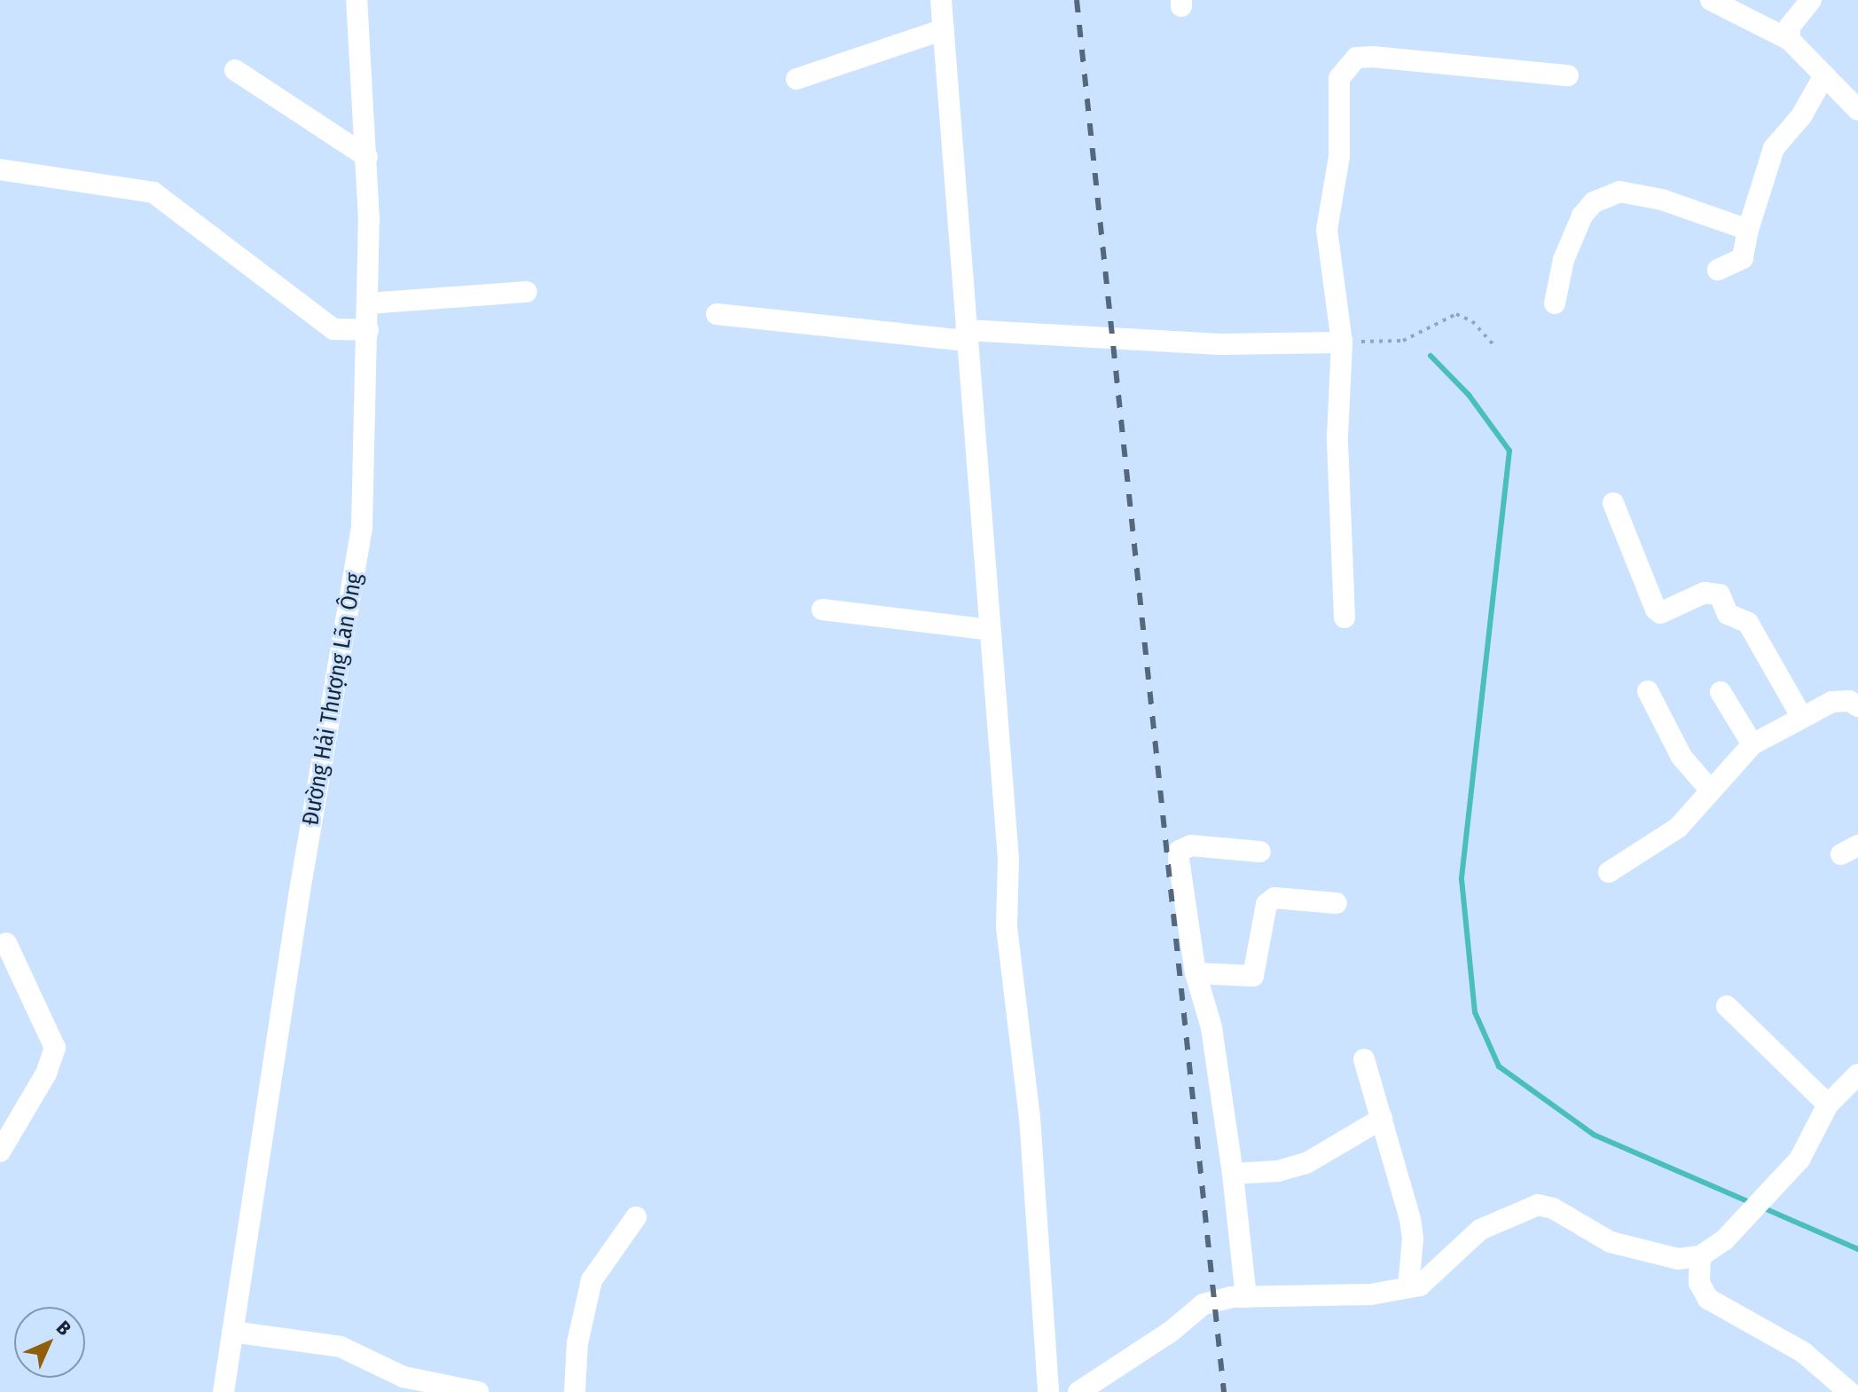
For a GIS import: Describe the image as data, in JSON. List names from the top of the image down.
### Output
{
  "streets": {
    "street": ["Đường Hải Thượng Lãn Ông"]
  },
  "north": "top right"
}
